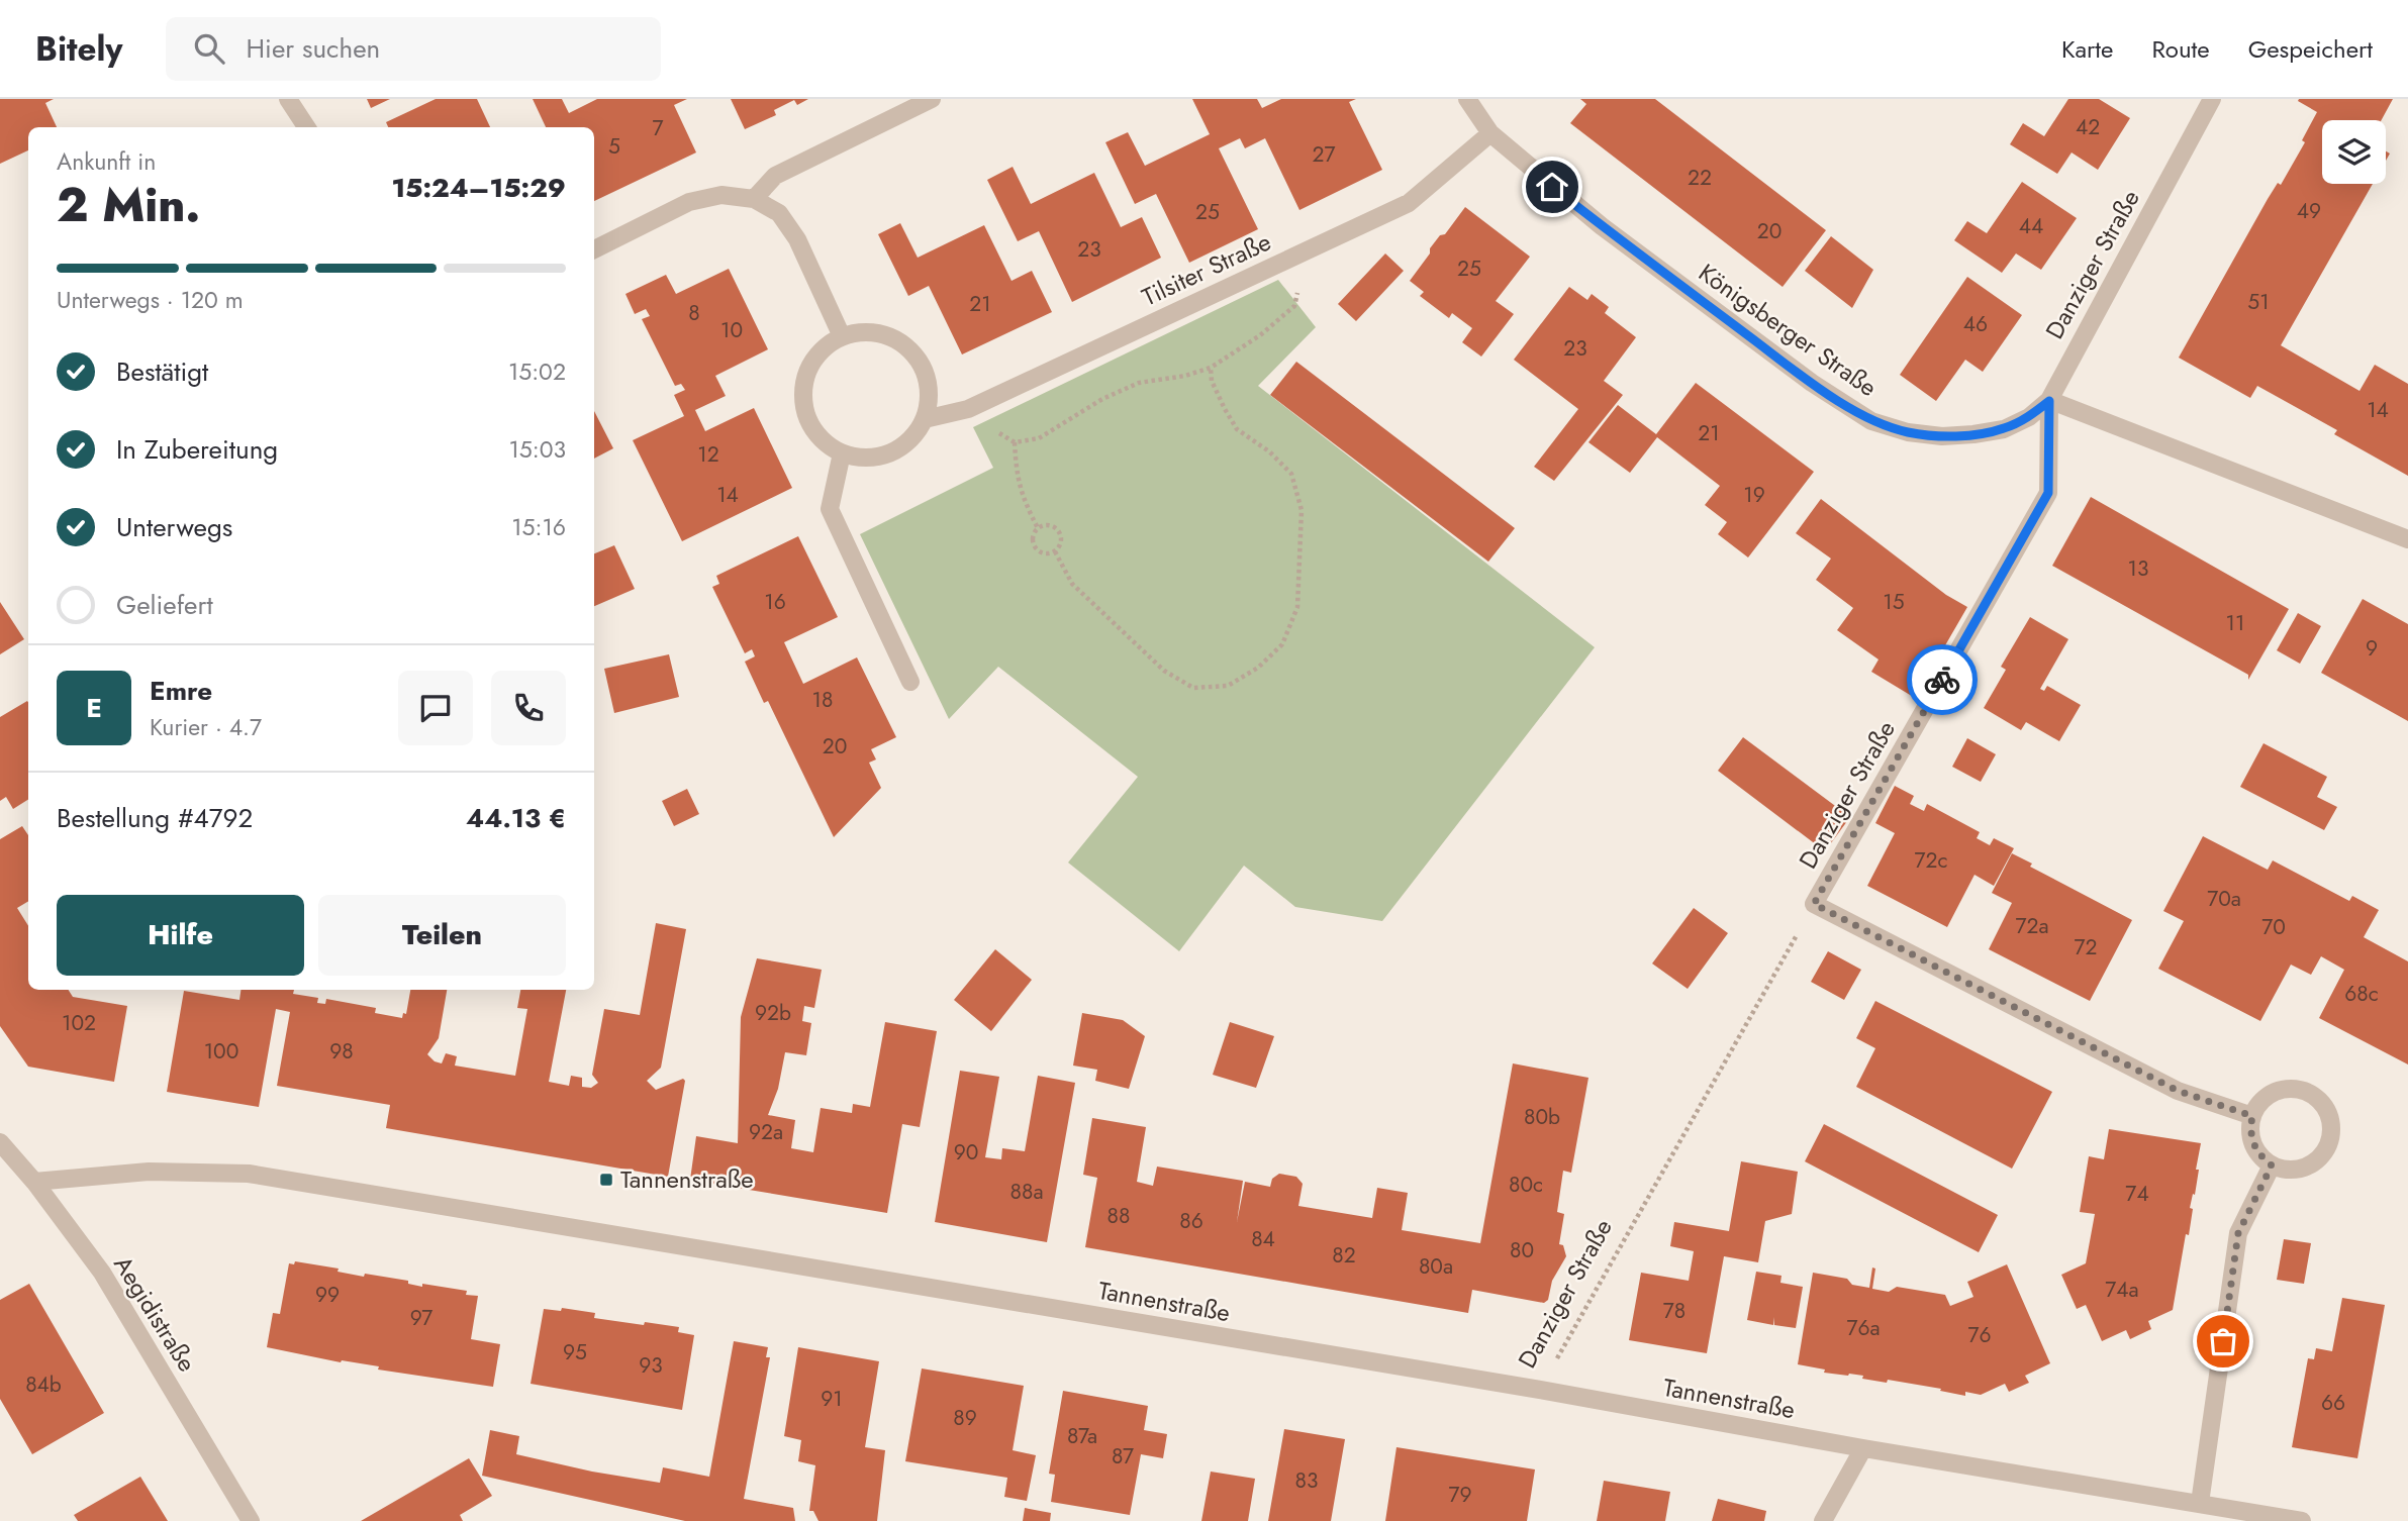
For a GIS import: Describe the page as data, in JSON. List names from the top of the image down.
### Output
{
  "streets": {
    "street": [
      "Danziger Straße",
      "Tilsiter Straße",
      "Königsberger Straße",
      "Tannenstraße",
      "Aegidistraße"
    ]
  },
  "crossings": [
    ["Danziger Straße", "Königsberger Straße"],
    ["Danziger Straße", "Tannenstraße"],
    ["Tilsiter Straße", "Königsberger Straße"],
    ["Tannenstraße", "Aegidistraße"]
  ],
  "places": {
    "transit": ["Tannenstraße"]
  },
  "house_numbers": [
    "42",
    "7",
    "5",
    "27",
    "22",
    "49",
    "25",
    "44",
    "20",
    "23",
    "25",
    "51",
    "21",
    "8",
    "46",
    "10",
    "23",
    "14",
    "21",
    "12",
    "14",
    "19",
    "13",
    "16",
    "15",
    "11",
    "9",
    "18",
    "20",
    "72c",
    "70a",
    "72a",
    "70",
    "72",
    "68c",
    "92b",
    "102",
    "100",
    "98",
    "80b",
    "92a",
    "90",
    "80c",
    "88a",
    "74",
    "88",
    "86",
    "84",
    "80",
    "82",
    "80a",
    "74a",
    "99",
    "78",
    "97",
    "76a",
    "76",
    "95",
    "93",
    "84b",
    "91",
    "66",
    "89",
    "87a",
    "87",
    "83",
    "79"
  ],
  "page": {
    "header": "Bitely",
    "search": "Hier suchen",
    "nav": ["Karte", "Route", "Gespeichert"],
    "heading": ["2 Min.", "Ankunft in", "15:24–15:29"],
    "panel": [
      "Emre",
      "Kurier · 4.7",
      "Bestellung #4792",
      "44.13 €"
    ],
    "bar": "Unterwegs · 120 m",
    "list": [
      ["Bestätigt", "15:02"],
      ["In Zubereitung", "15:03"],
      ["Unterwegs", "15:16"],
      "Geliefert"
    ],
    "round": "E",
    "buttons": ["Hilfe", "Teilen"]
  }
}
